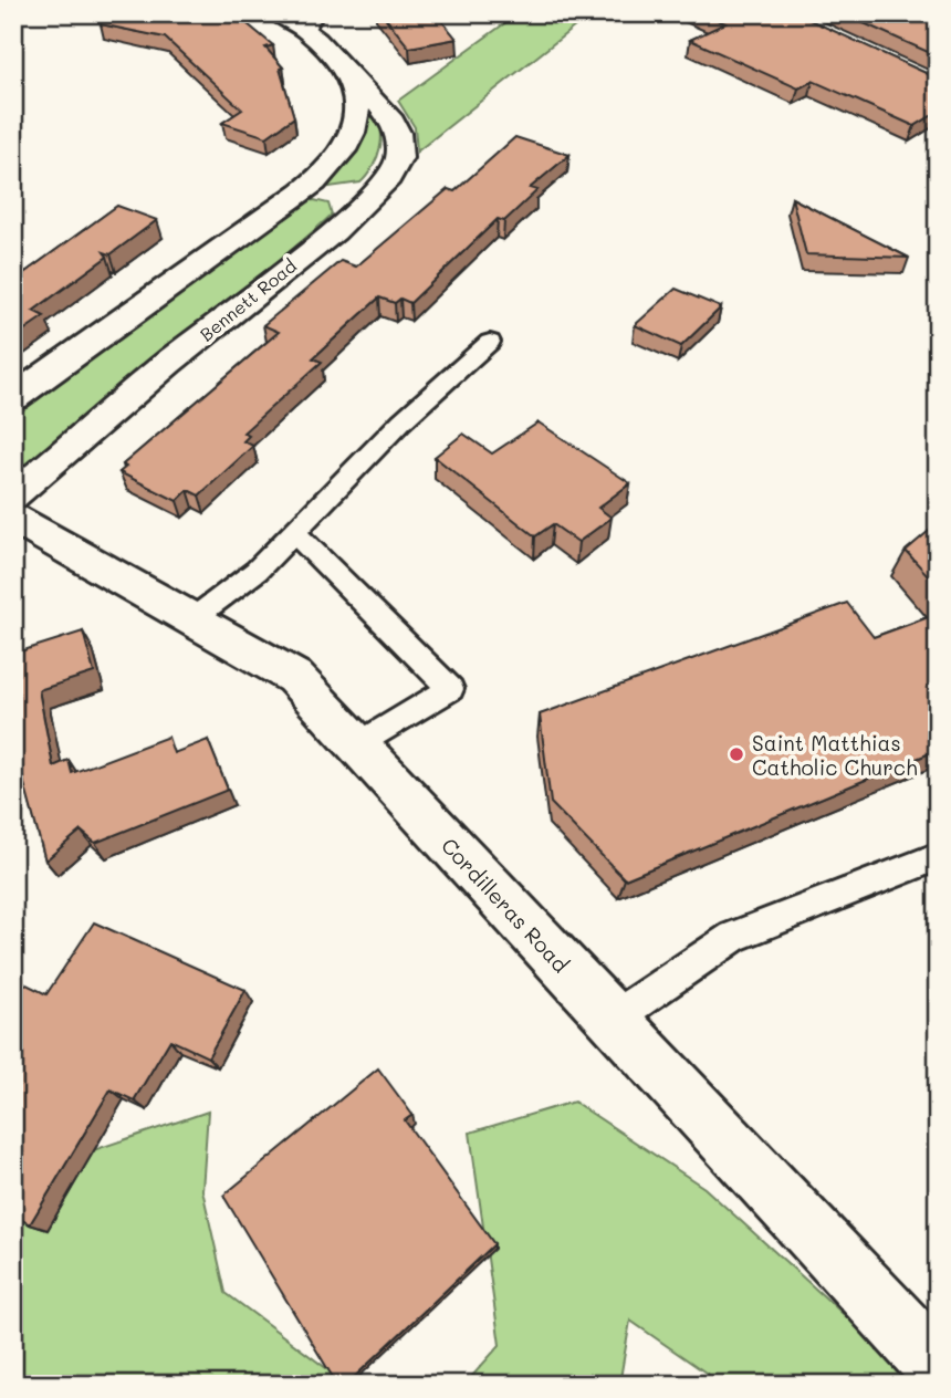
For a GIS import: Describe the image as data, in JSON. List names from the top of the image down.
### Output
{
  "streets": {
    "street": ["Bennett Road", "Cordilleras Road"]
  },
  "places": ["Saint Matthias Catholic Church"]
}
